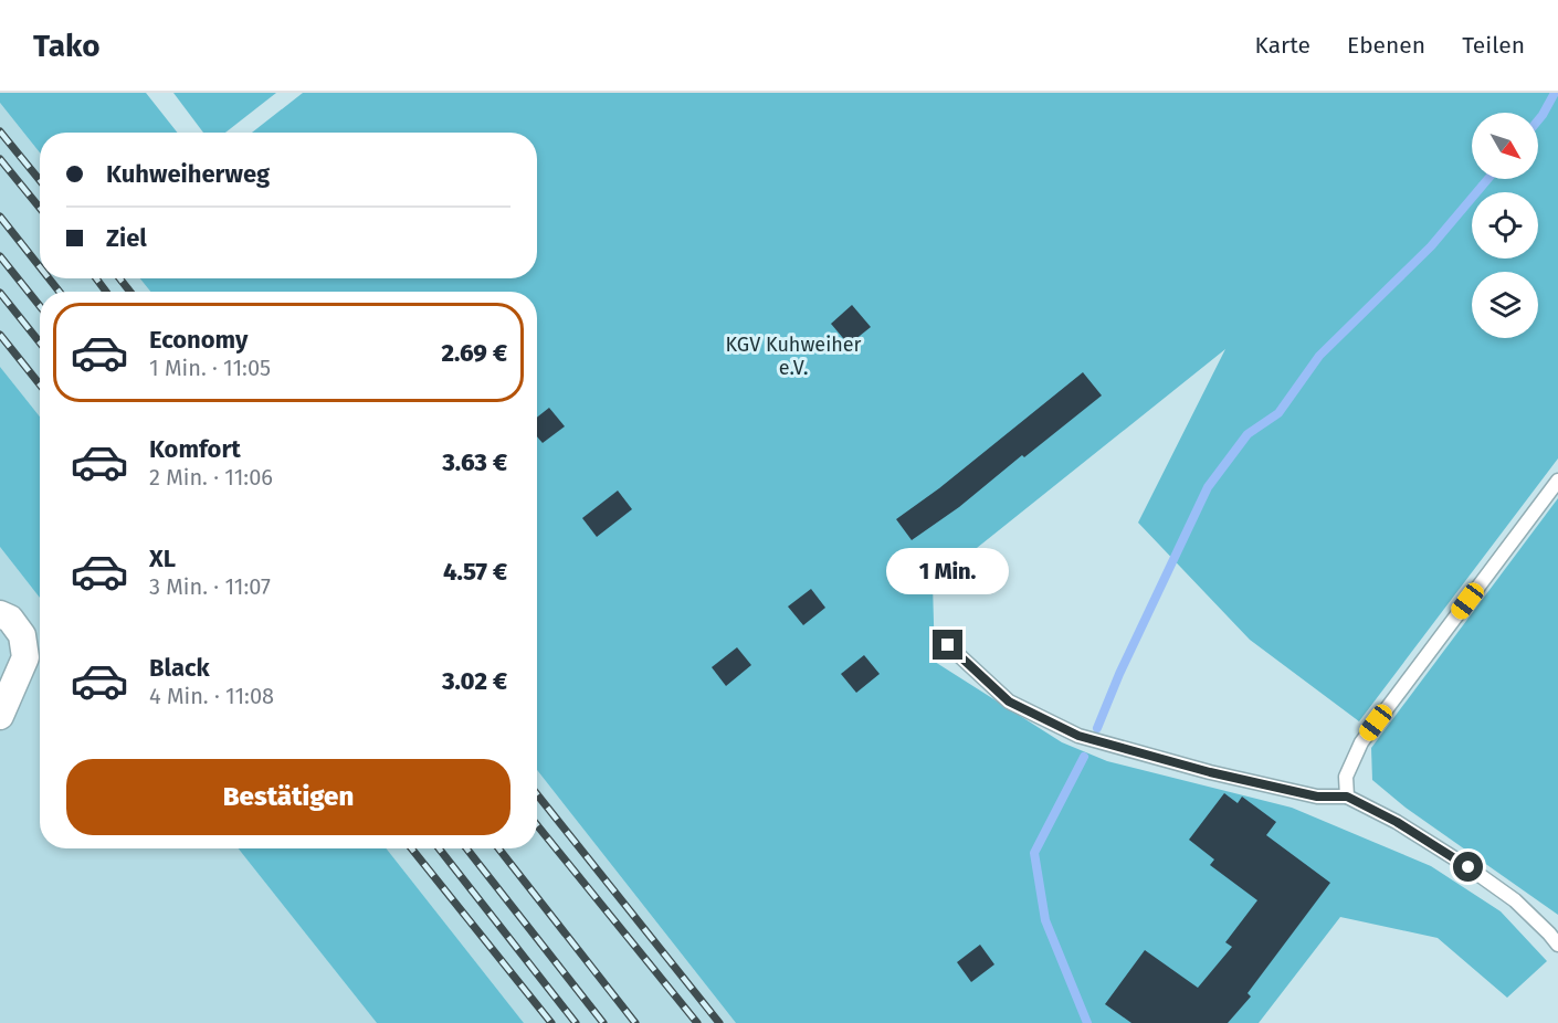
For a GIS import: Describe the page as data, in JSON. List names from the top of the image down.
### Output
{
  "parks": ["KGV Kuhweiher e.V."],
  "north": "bottom right",
  "page": {
    "header": "Tako",
    "nav": ["Karte", "Ebenen", "Teilen"],
    "banner": ["Kuhweiherweg", "Ziel"],
    "list": [
      {
        "name": "Economy",
        "note": "1 Min. · 11:05",
        "value": "2.69 €"
      },
      {
        "name": "Komfort",
        "note": "2 Min. · 11:06",
        "value": "3.63 €"
      },
      {
        "name": "XL",
        "note": "3 Min. · 11:07",
        "value": "4.57 €"
      },
      {
        "name": "Black",
        "note": "4 Min. · 11:08",
        "value": "3.02 €"
      }
    ],
    "bubble": "1 Min.",
    "buttons": "Bestätigen"
  }
}
